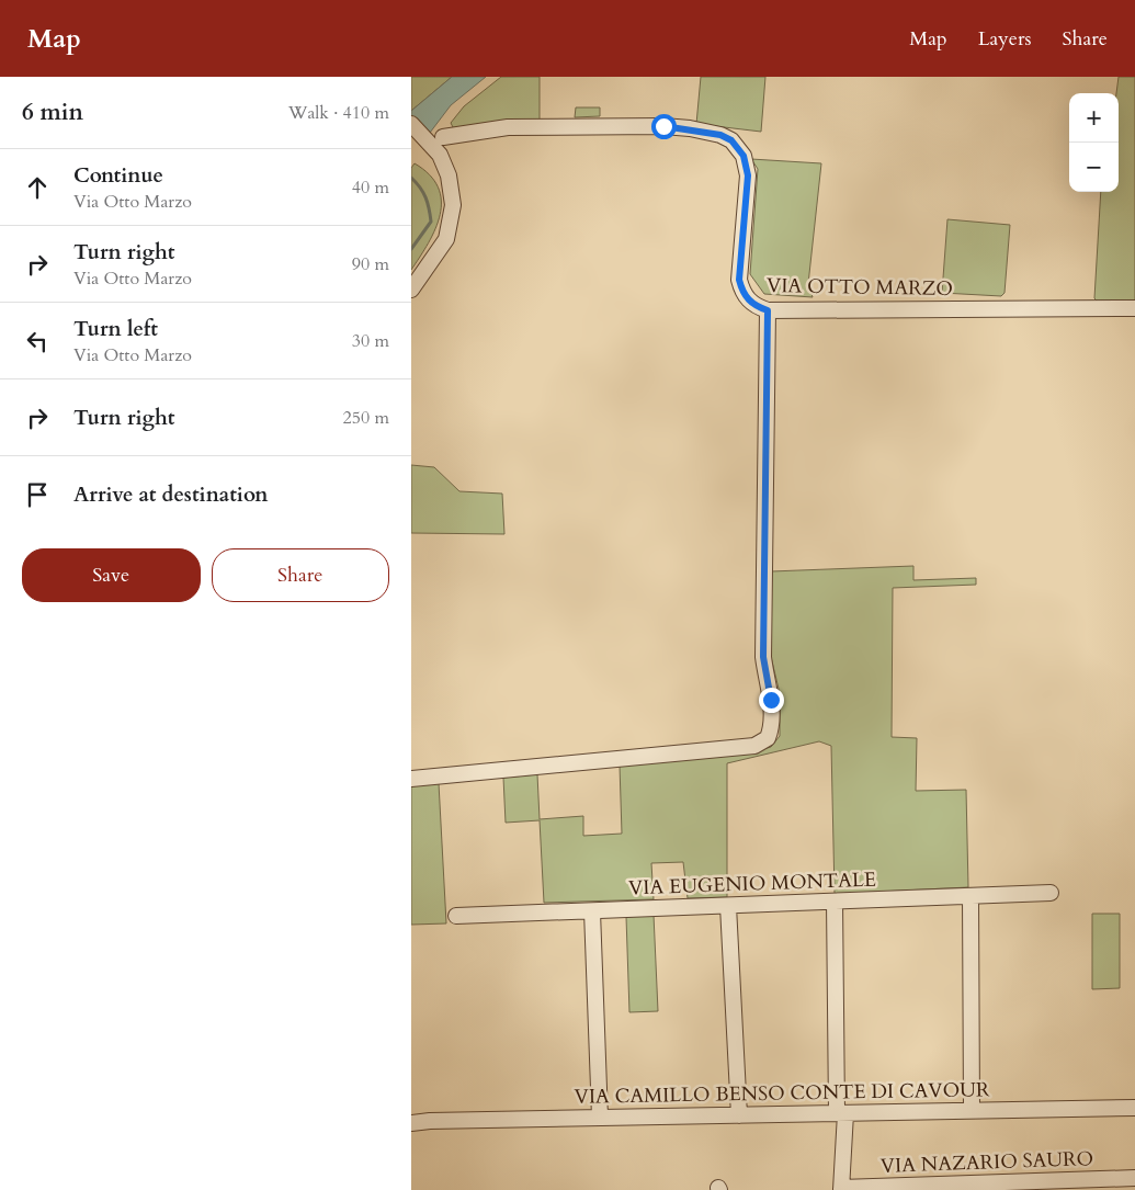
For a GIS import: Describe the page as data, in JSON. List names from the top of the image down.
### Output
{
  "streets": {
    "street": [
      "VIA OTTO MARZO",
      "VIA EUGENIO MONTALE",
      "VIA CAMILLO BENSO CONTE DI CAVOUR",
      "VIA NAZARIO SAURO"
    ]
  },
  "page": {
    "header": "Map",
    "nav": ["Map", "Layers", "Share"],
    "heading": ["6 min", "Walk · 410 m"],
    "map_buttons": ["+", "−"],
    "list": [
      ["Continue", "Via Otto Marzo", "40 m"],
      ["Turn right", "Via Otto Marzo", "90 m"],
      ["Turn left", "Via Otto Marzo", "30 m"],
      ["Turn right", "250 m"],
      "Arrive at destination"
    ],
    "buttons": ["Save", "Share"]
  }
}
